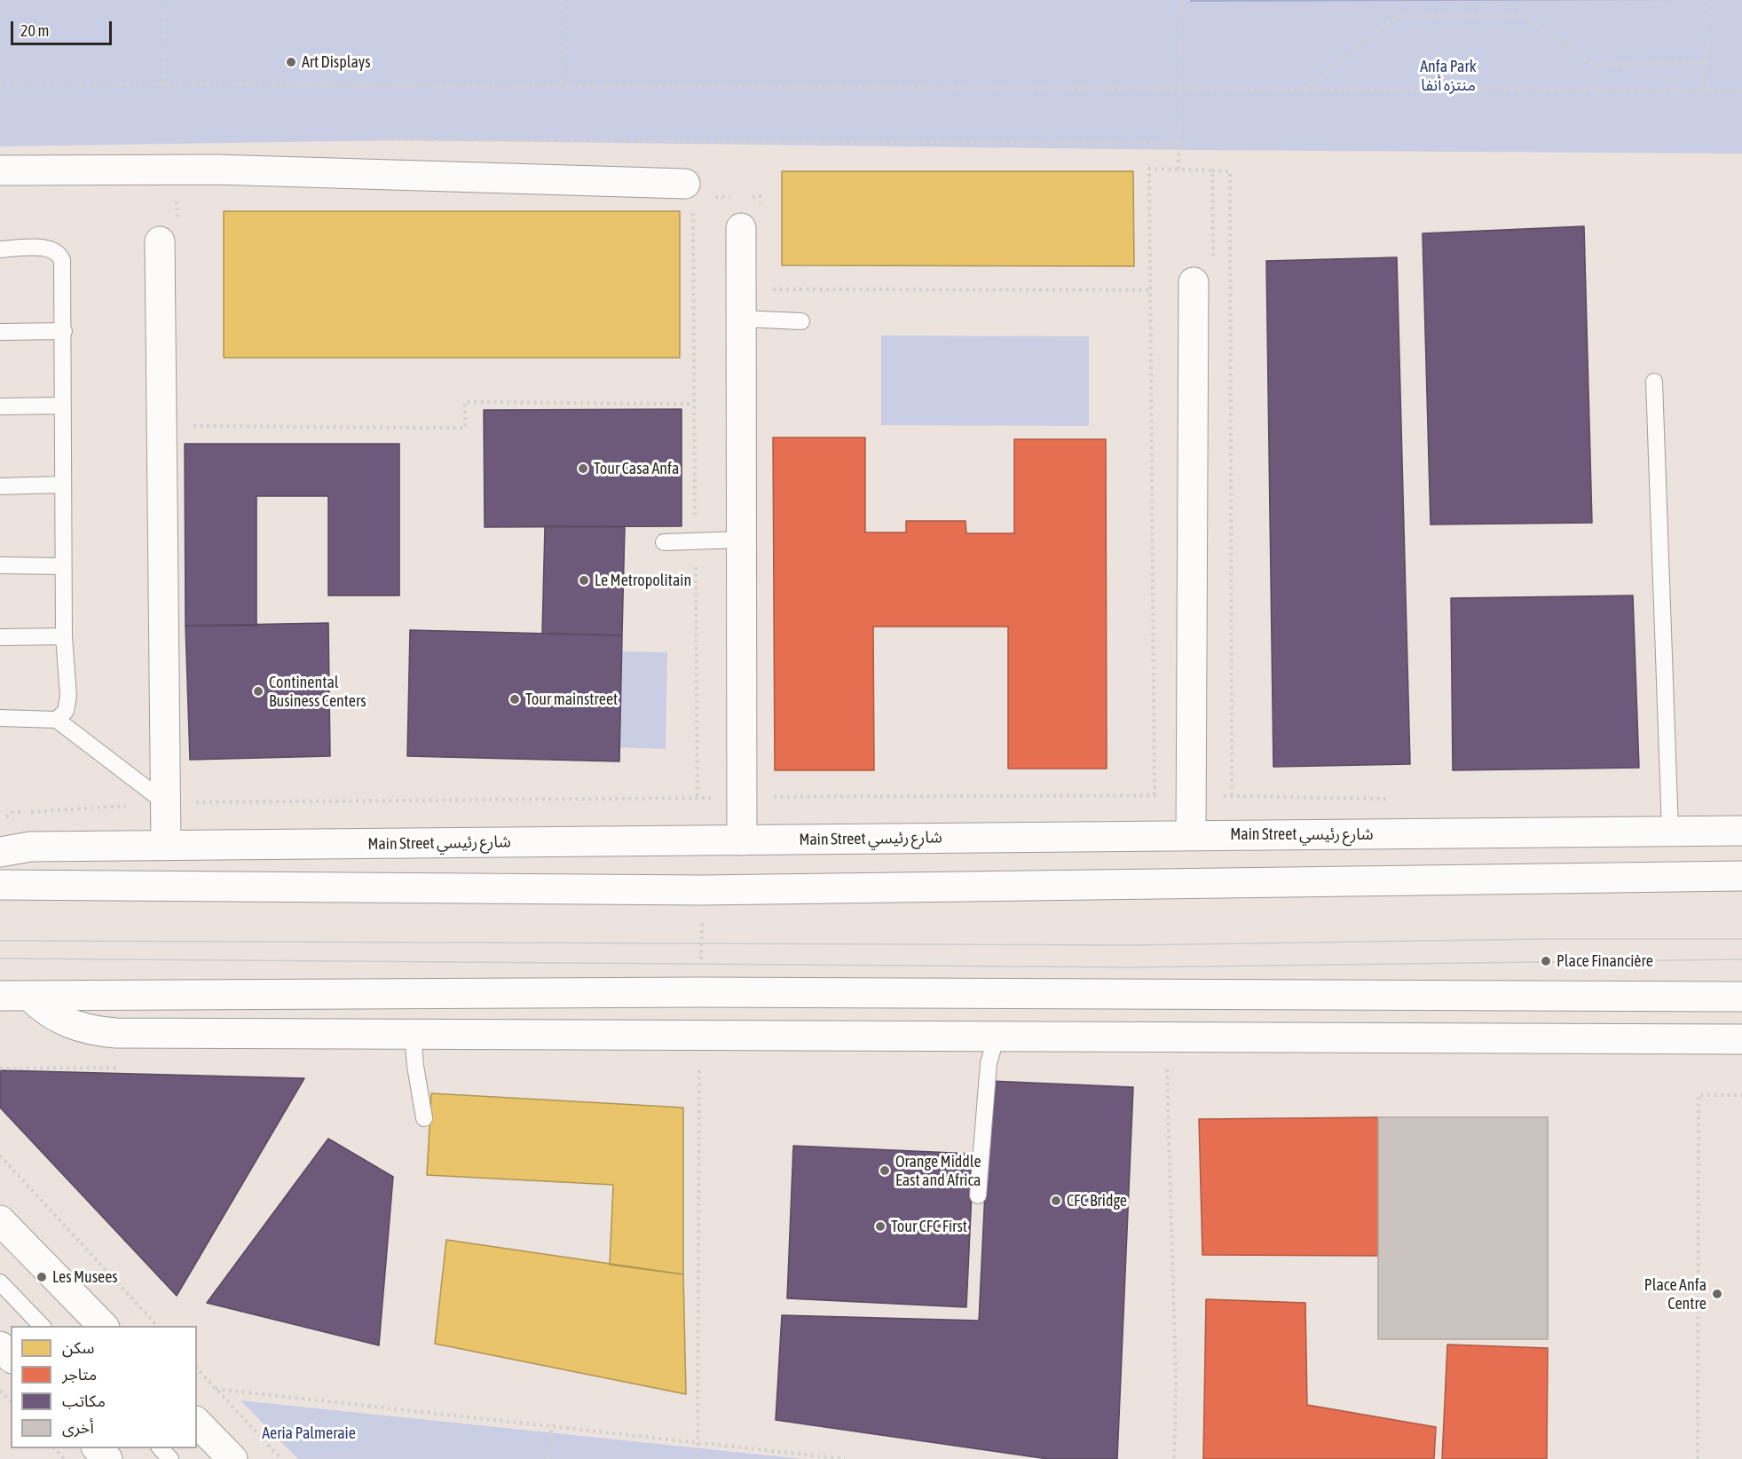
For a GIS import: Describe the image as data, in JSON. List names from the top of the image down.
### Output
{
  "streets": {
    "street": ["Main Street شارع رئيسي"]
  },
  "parks": ["Anfa Park منتزه أنفا", "Aeria Palmeraie"],
  "places": [
    "Art Displays",
    "Tour Casa Anfa",
    "Le Metropolitain",
    "Continental Business Centers",
    "Tour mainstreet",
    "Place Financière",
    "Orange Middle East and Africa",
    "CFC Bridge",
    "Tour CFC First",
    "Les Musees",
    "Place Anfa Centre"
  ],
  "legend": [
    "سكن",
    "متاجر",
    "مكاتب",
    "أخرى"
  ],
  "scale_bar": "20 m"
}
